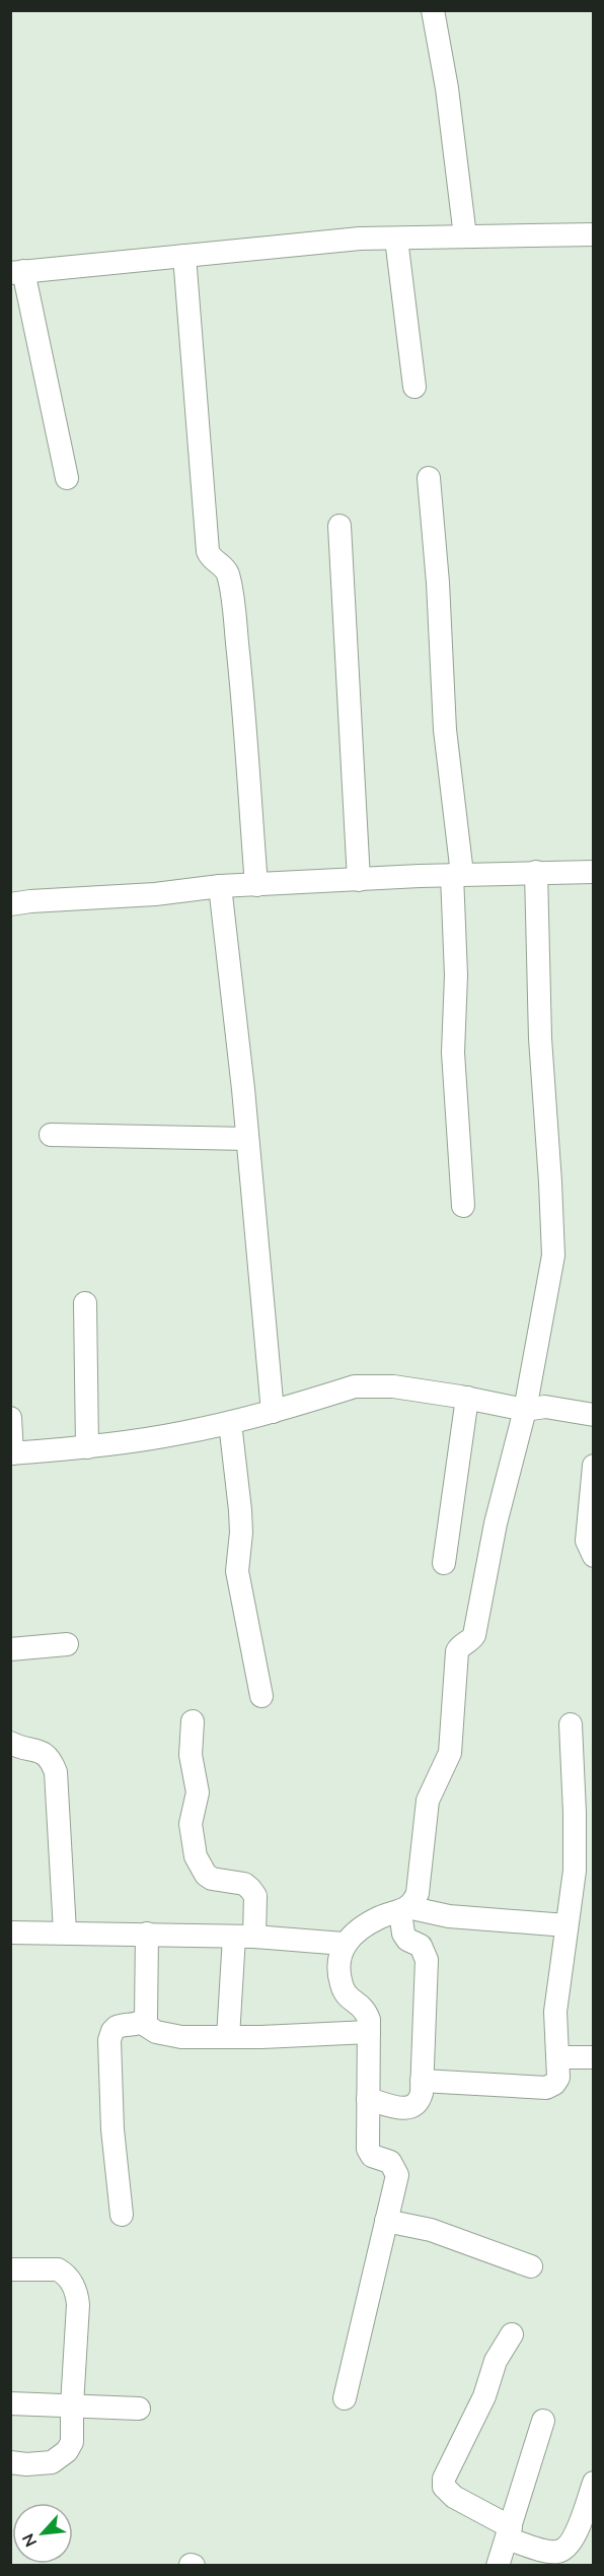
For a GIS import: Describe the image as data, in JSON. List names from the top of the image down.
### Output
{
  "north": "bottom left"
}
